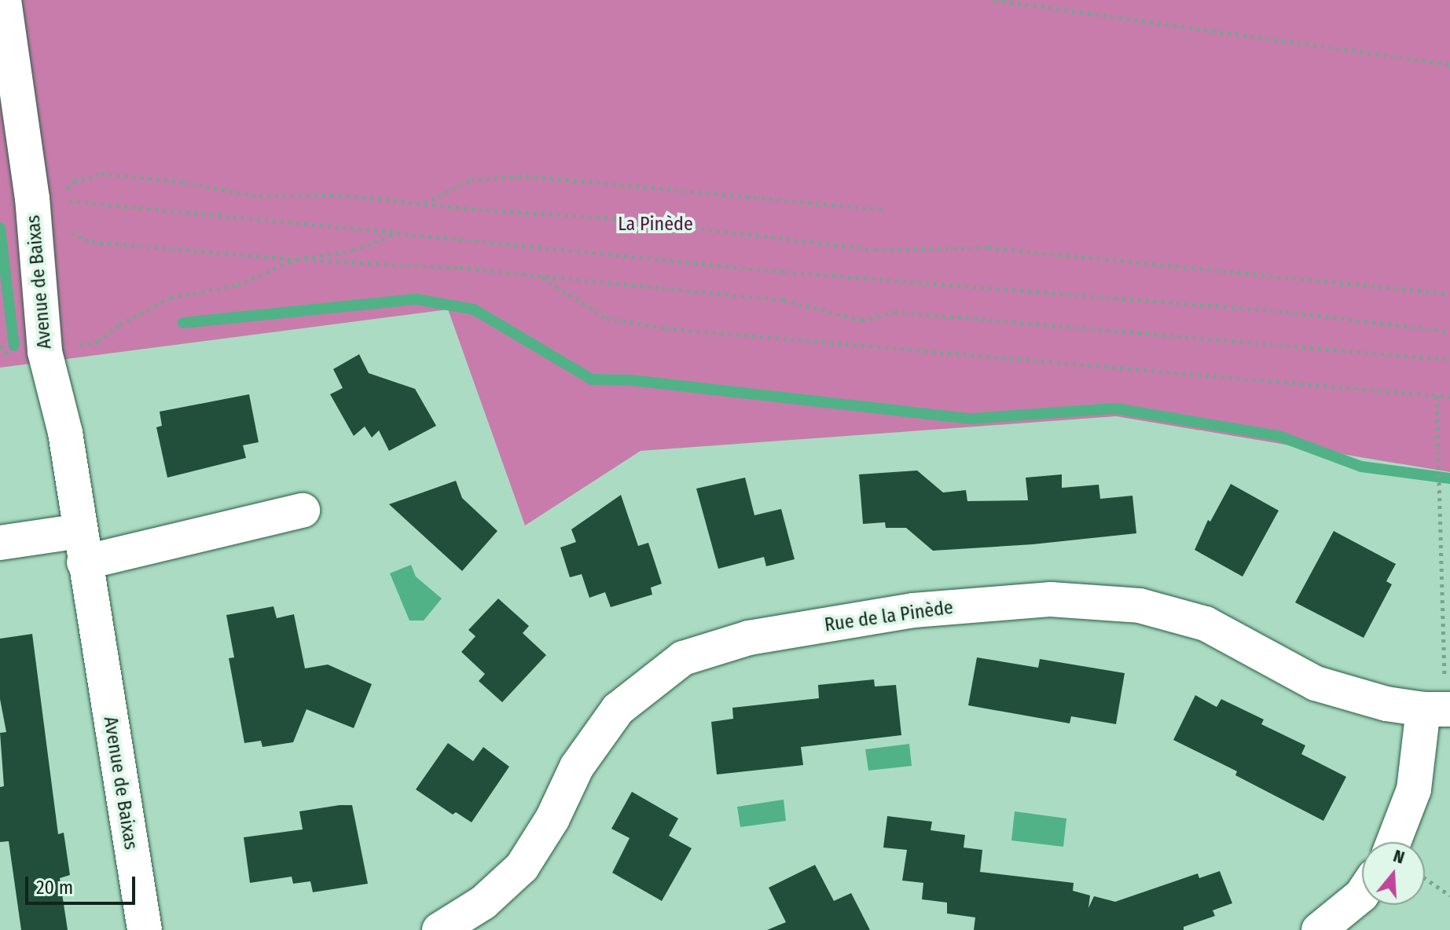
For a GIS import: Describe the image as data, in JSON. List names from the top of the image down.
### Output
{
  "streets": {
    "street": ["Avenue de Baixas", "Rue de la Pinède"]
  },
  "parks": ["La Pinède"],
  "scale_bar": "20 m",
  "north": "top"
}
